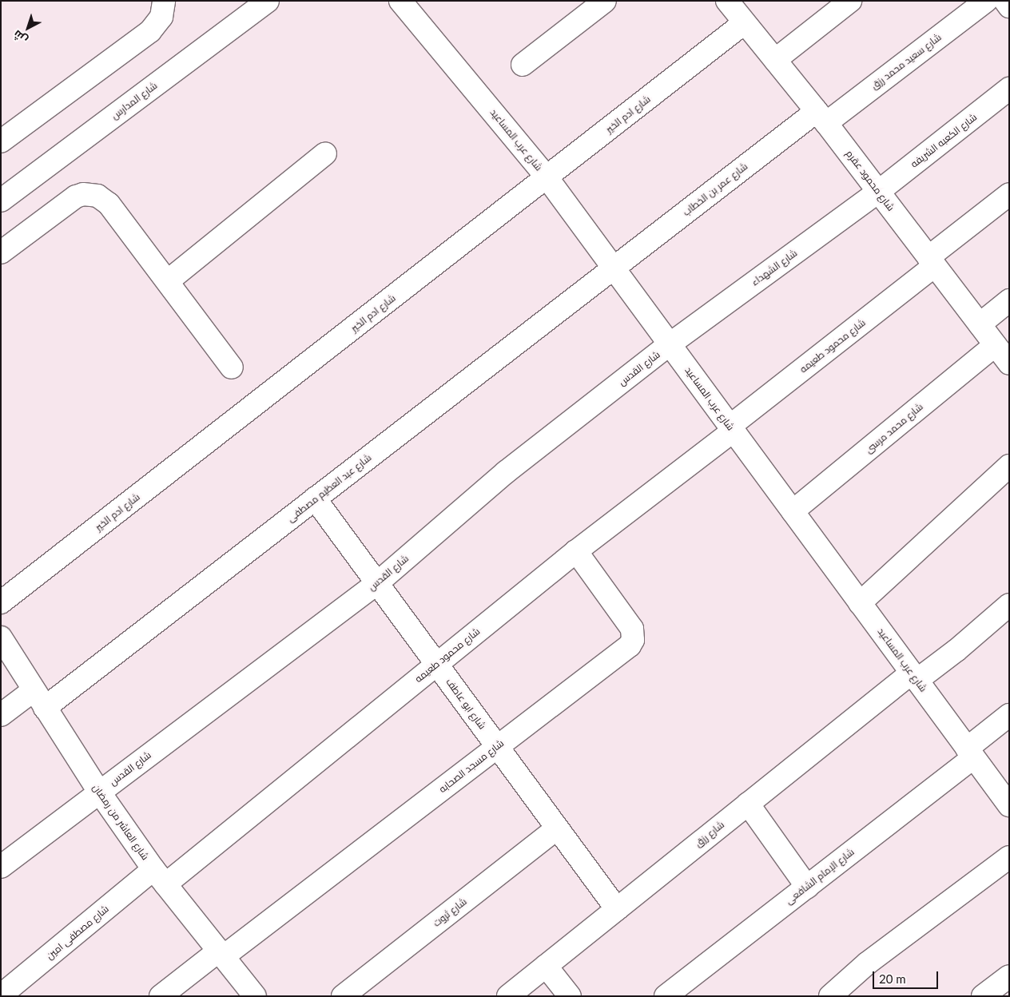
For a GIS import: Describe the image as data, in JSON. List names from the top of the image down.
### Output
{
  "streets": {
    "street": [
      "شارع سعيد محمد رزق",
      "شارع المدارس",
      "شارع ادم الخير",
      "شارع عرب المساعيد",
      "شارع الكعبه الشريفه",
      "شارع محمود عقرم",
      "شارع عمر بن الخطاب",
      "شارع الشهداء",
      "شارع محمود طعيمه",
      "شارع القدس",
      "شارع محمد مرسى",
      "شارع عبد العظيم مصطفى",
      "شارع ابو عاطف",
      "شارع مسجد الصحابه",
      "شارع العاشر من رمضان",
      "شارع رزق",
      "شارع الإمام الشافعى",
      "شارع ثروت",
      "شارع مصطفى امين"
    ]
  },
  "crossings": [
    ["شارع سعيد محمد رزق", "شارع محمود عقرم"],
    ["شارع سعيد محمد رزق", "شارع عمر بن الخطاب"],
    ["شارع ادم الخير", "شارع عرب المساعيد"],
    ["شارع ادم الخير", "شارع محمود عقرم"],
    ["شارع عرب المساعيد", "شارع عمر بن الخطاب"],
    ["شارع عرب المساعيد", "شارع الشهداء"],
    ["شارع عرب المساعيد", "شارع محمود طعيمه"],
    ["شارع عرب المساعيد", "شارع القدس"],
    ["شارع عرب المساعيد", "شارع محمد مرسى"],
    ["شارع عرب المساعيد", "شارع عبد العظيم مصطفى"],
    ["شارع عرب المساعيد", "شارع رزق"],
    ["شارع عرب المساعيد", "شارع الإمام الشافعى"],
    ["شارع الكعبه الشريفه", "شارع محمود عقرم"],
    ["شارع الكعبه الشريفه", "شارع الشهداء"],
    ["شارع محمود عقرم", "شارع عمر بن الخطاب"],
    ["شارع محمود عقرم", "شارع الشهداء"],
    ["شارع محمود عقرم", "شارع محمود طعيمه"],
    ["شارع محمود عقرم", "شارع محمد مرسى"],
    ["شارع عمر بن الخطاب", "شارع عبد العظيم مصطفى"],
    ["شارع الشهداء", "شارع القدس"],
    ["شارع محمود طعيمه", "شارع ابو عاطف"],
    ["شارع محمود طعيمه", "شارع مسجد الصحابه"],
    ["شارع محمود طعيمه", "شارع العاشر من رمضان"],
    ["شارع محمود طعيمه", "شارع مصطفى امين"],
    ["شارع القدس", "شارع ابو عاطف"],
    ["شارع القدس", "شارع العاشر من رمضان"],
    ["شارع عبد العظيم مصطفى", "شارع ابو عاطف"],
    ["شارع عبد العظيم مصطفى", "شارع العاشر من رمضان"],
    ["شارع ابو عاطف", "شارع مسجد الصحابه"],
    ["شارع ابو عاطف", "شارع رزق"],
    ["شارع ابو عاطف", "شارع ثروت"],
    ["شارع مسجد الصحابه", "شارع العاشر من رمضان"],
    ["شارع العاشر من رمضان", "شارع مصطفى امين"]
  ],
  "scale_bar": "20 m",
  "north": "bottom left"
}
